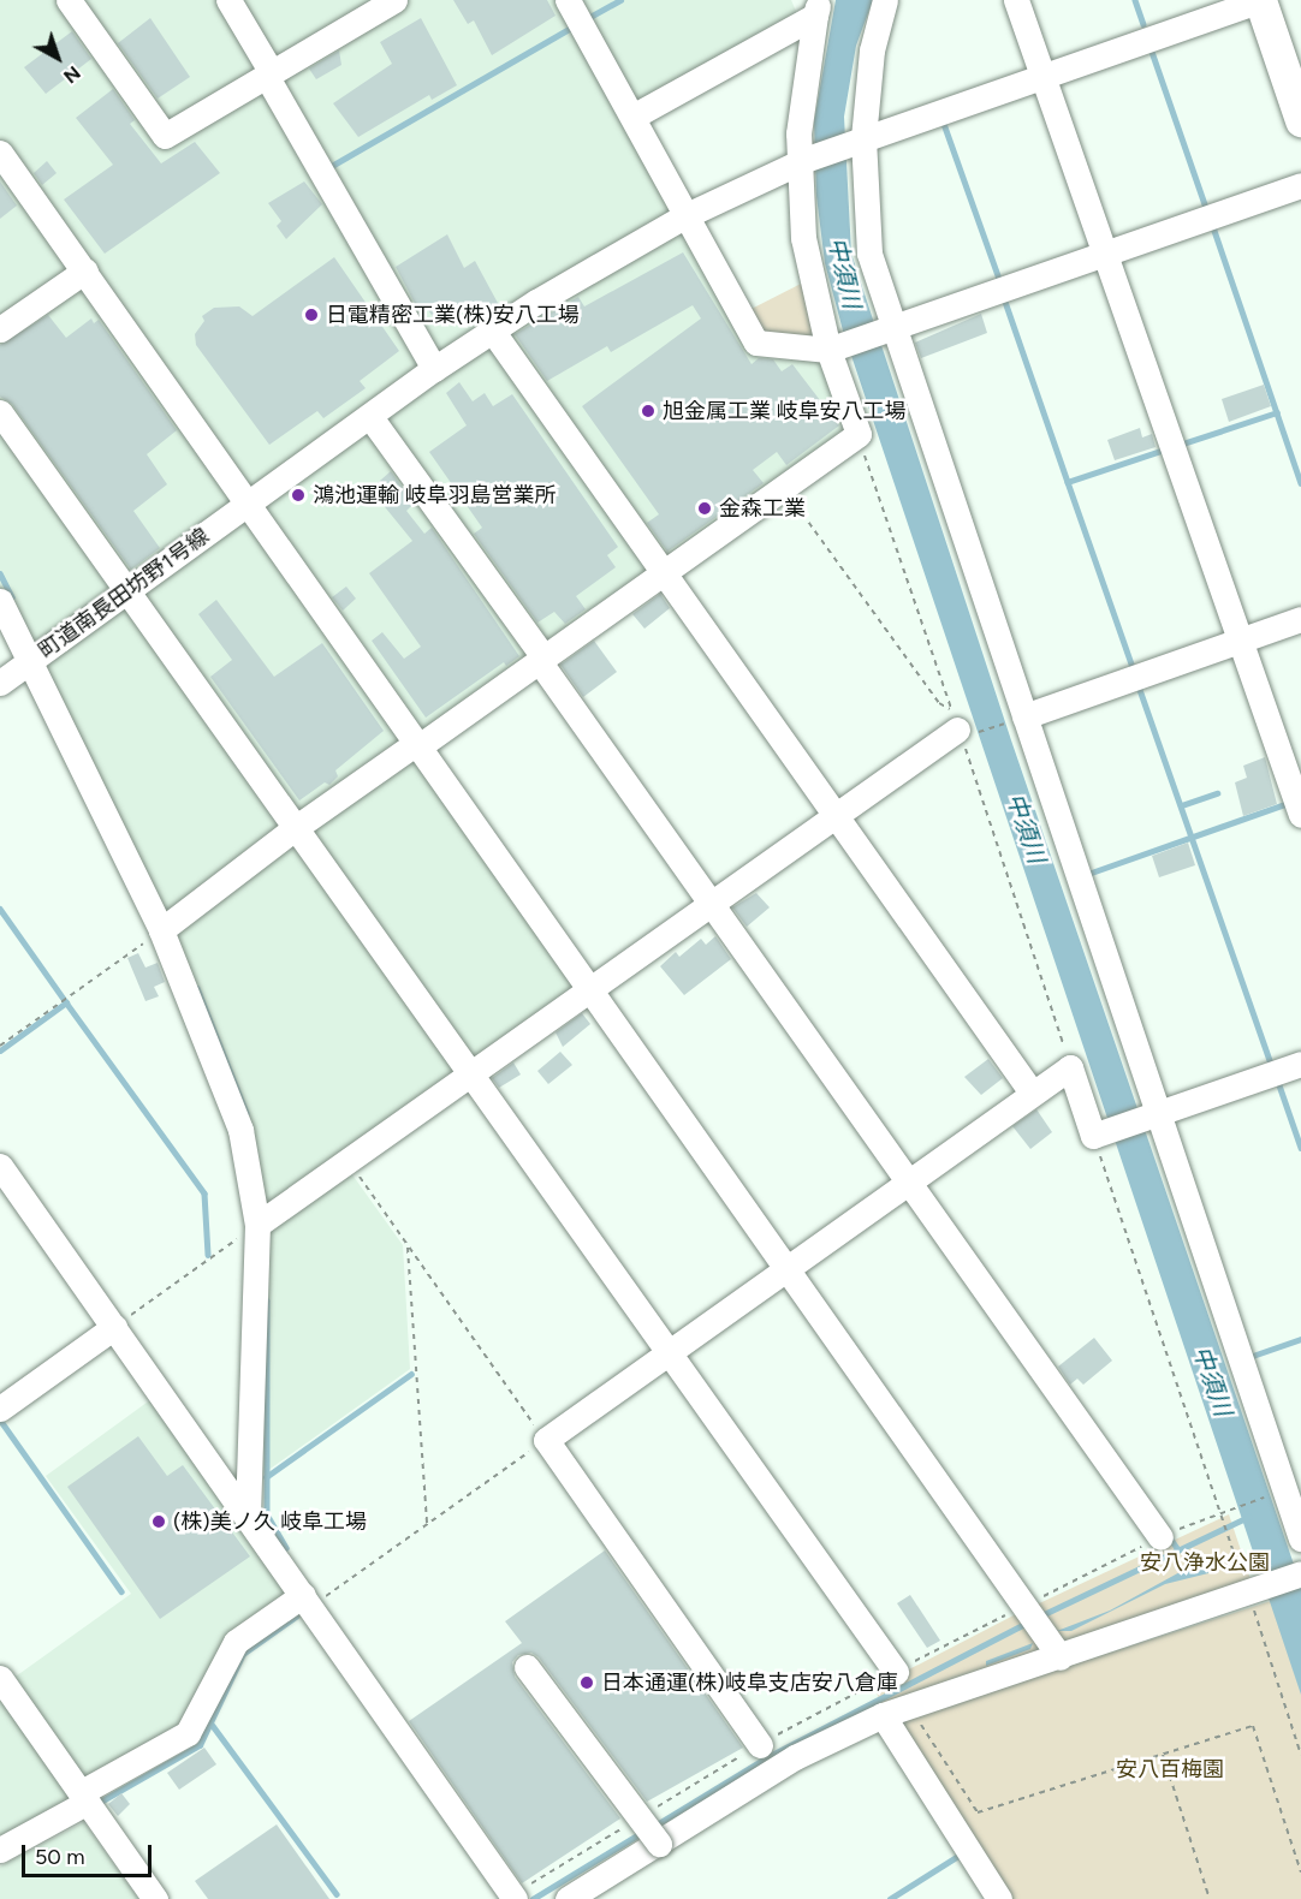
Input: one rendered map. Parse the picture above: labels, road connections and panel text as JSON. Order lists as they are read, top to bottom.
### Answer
{
  "streets": {
    "street": ["町道南長田坊野1号線"]
  },
  "water": ["中須川"],
  "parks": ["安八浄水公園", "安八百梅園"],
  "places": [
    "日電精密工業(株)安八工場",
    "旭金属工業 岐阜安八工場",
    "鴻池運輸 岐阜羽島営業所",
    "金森工業",
    "(株)美ノ久 岐阜工場",
    "日本通運(株)岐阜支店安八倉庫"
  ],
  "scale_bar": "50 m",
  "north": "bottom right"
}
